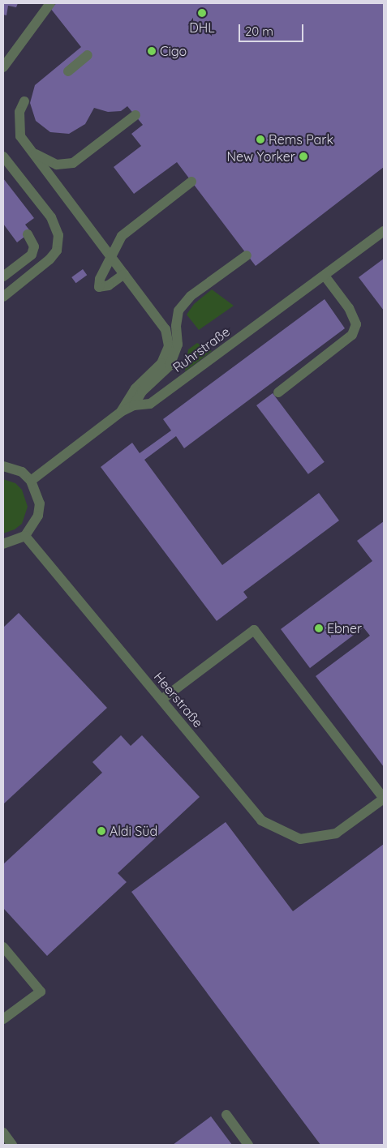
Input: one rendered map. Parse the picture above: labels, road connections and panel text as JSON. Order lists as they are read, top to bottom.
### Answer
{
  "streets": {
    "street": ["Ruhrstraße", "Heerstraße"]
  },
  "places": [
    "DHL",
    "Cigo",
    "Rems Park",
    "New Yorker",
    "Ebner",
    "Aldi Süd"
  ],
  "scale_bar": "20 m"
}
